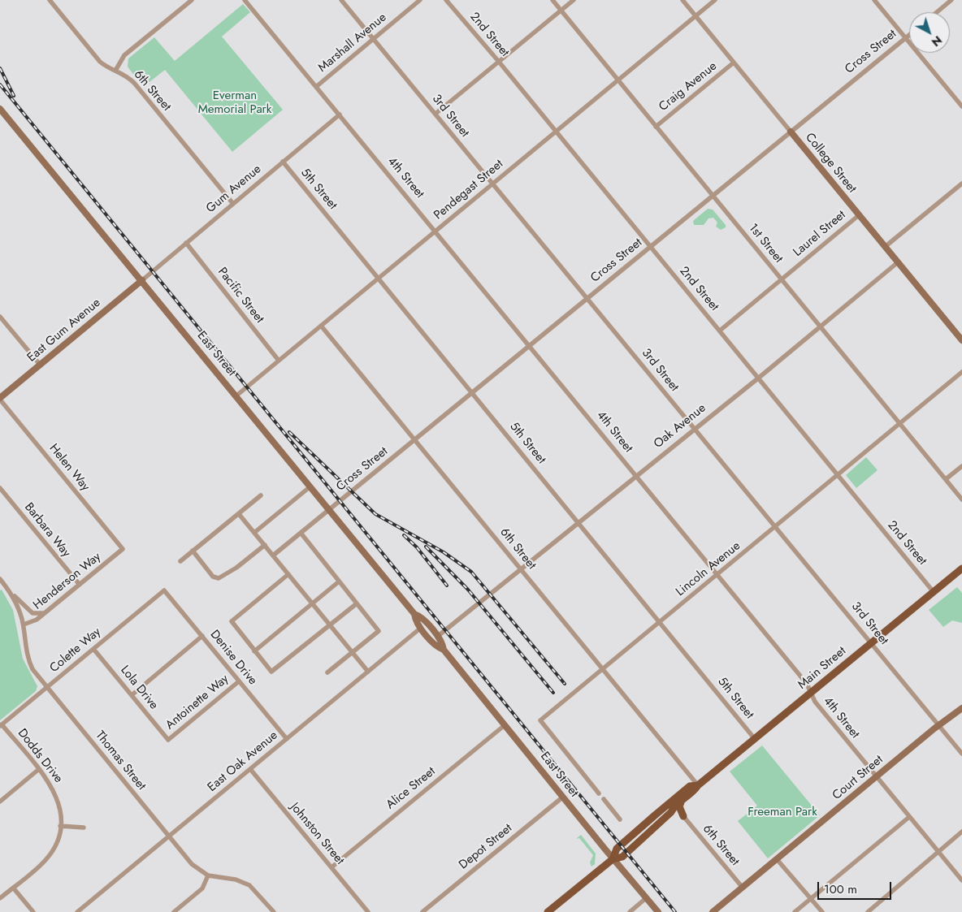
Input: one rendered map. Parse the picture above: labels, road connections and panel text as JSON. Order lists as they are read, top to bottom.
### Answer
{
  "streets": {
    "main road": [
      "College Street",
      "East Gum Avenue",
      "East Street",
      "Main Street",
      "Court Street"
    ],
    "street": [
      "2nd Street",
      "Marshall Avenue",
      "Cross Street",
      "Craig Avenue",
      "6th Street",
      "3rd Street",
      "4th Street",
      "Gum Avenue",
      "5th Street",
      "Pendegast Street",
      "Laurel Street",
      "1st Street",
      "Pacific Street",
      "Oak Avenue",
      "Helen Way",
      "Barbara Way",
      "Lincoln Avenue",
      "Henderson Way",
      "Colette Way",
      "Denise Drive",
      "Lola Drive",
      "Antoinette Way",
      "Dodds Drive",
      "Thomas Street",
      "East Oak Avenue",
      "Alice Street",
      "Johnston Street",
      "Depot Street"
    ]
  },
  "crossings": [
    ["2nd Street", "Cross Street"],
    ["2nd Street", "Pendegast Street"],
    ["2nd Street", "Laurel Street"],
    ["2nd Street", "Oak Avenue"],
    ["2nd Street", "Lincoln Avenue"],
    ["2nd Street", "Main Street"],
    ["Marshall Avenue", "3rd Street"],
    ["Marshall Avenue", "4th Street"],
    ["Cross Street", "6th Street"],
    ["Cross Street", "3rd Street"],
    ["Cross Street", "College Street"],
    ["Cross Street", "4th Street"],
    ["Cross Street", "5th Street"],
    ["Cross Street", "1st Street"],
    ["Cross Street", "East Street"],
    ["Craig Avenue", "College Street"],
    ["Craig Avenue", "1st Street"],
    ["6th Street", "Gum Avenue"],
    ["6th Street", "Pendegast Street"],
    ["6th Street", "Oak Avenue"],
    ["6th Street", "Lincoln Avenue"],
    ["6th Street", "Main Street"],
    ["6th Street", "Court Street"],
    ["3rd Street", "Pendegast Street"],
    ["3rd Street", "Oak Avenue"],
    ["3rd Street", "Lincoln Avenue"],
    ["3rd Street", "Main Street"],
    ["3rd Street", "Court Street"],
    ["College Street", "Pendegast Street"],
    ["College Street", "Laurel Street"],
    ["College Street", "Oak Avenue"],
    ["4th Street", "Gum Avenue"],
    ["4th Street", "Pendegast Street"],
    ["4th Street", "Oak Avenue"],
    ["4th Street", "Lincoln Avenue"],
    ["4th Street", "Main Street"],
    ["4th Street", "Court Street"],
    ["Gum Avenue", "5th Street"],
    ["Gum Avenue", "Pacific Street"],
    ["Gum Avenue", "East Gum Avenue"],
    ["Gum Avenue", "East Street"],
    ["5th Street", "Pendegast Street"],
    ["5th Street", "Oak Avenue"],
    ["5th Street", "Lincoln Avenue"],
    ["5th Street", "Main Street"],
    ["Pendegast Street", "1st Street"],
    ["Pendegast Street", "Pacific Street"],
    ["Pendegast Street", "East Street"],
    ["Laurel Street", "1st Street"],
    ["1st Street", "Oak Avenue"],
    ["1st Street", "Lincoln Avenue"],
    ["East Gum Avenue", "East Street"],
    ["East Gum Avenue", "Helen Way"],
    ["East Street", "Oak Avenue"],
    ["East Street", "Main Street"],
    ["East Street", "East Oak Avenue"],
    ["East Street", "Alice Street"],
    ["East Street", "Depot Street"],
    ["Helen Way", "Henderson Way"],
    ["Barbara Way", "Henderson Way"],
    ["Henderson Way", "Thomas Street"],
    ["Colette Way", "Denise Drive"],
    ["Colette Way", "Lola Drive"],
    ["Colette Way", "Dodds Drive"],
    ["Colette Way", "Thomas Street"],
    ["Denise Drive", "Antoinette Way"],
    ["Denise Drive", "East Oak Avenue"],
    ["Lola Drive", "Antoinette Way"],
    ["Thomas Street", "East Oak Avenue"],
    ["East Oak Avenue", "Johnston Street"],
    ["Alice Street", "Johnston Street"]
  ],
  "parks": ["Everman Memorial Park", "Freeman Park"],
  "scale_bar": "100 m",
  "north": "bottom right"
}
